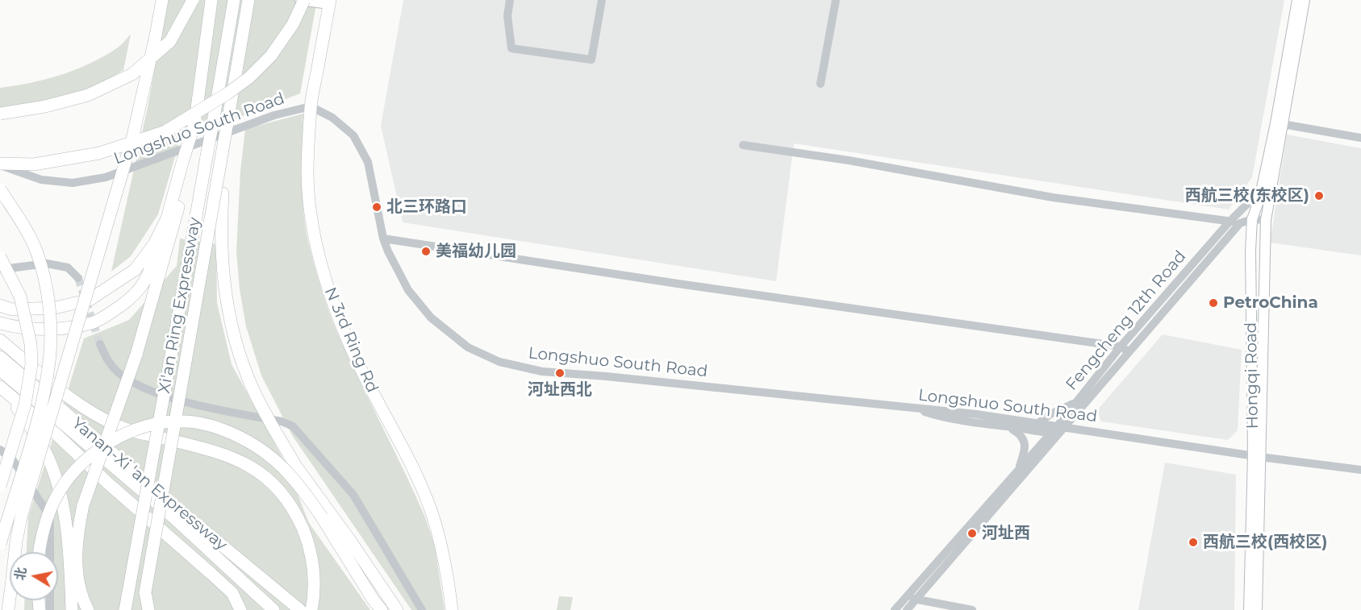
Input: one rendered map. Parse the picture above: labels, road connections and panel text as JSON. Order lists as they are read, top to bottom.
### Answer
{
  "streets": {
    "highway": ["Xi'an Ring Expressway", "N 3rd Ring Rd", "Yanan-Xi 'an Expressway"],
    "main road": ["Hongqi Road"],
    "street": ["Longshuo South Road", "Fengcheng 12th Road"]
  },
  "crossings": [
    ["Longshuo South Road", "Fengcheng 12th Road"],
    ["Longshuo South Road", "N 3rd Ring Rd"],
    ["Longshuo South Road", "Hongqi Road"],
    ["Fengcheng 12th Road", "Hongqi Road"]
  ],
  "places": [
    "西航三校(东校区)",
    "北三环路口",
    "美福幼儿园",
    "PetroChina",
    "河址西北",
    "河址西",
    "西航三校(西校区)"
  ],
  "north": "left"
}
